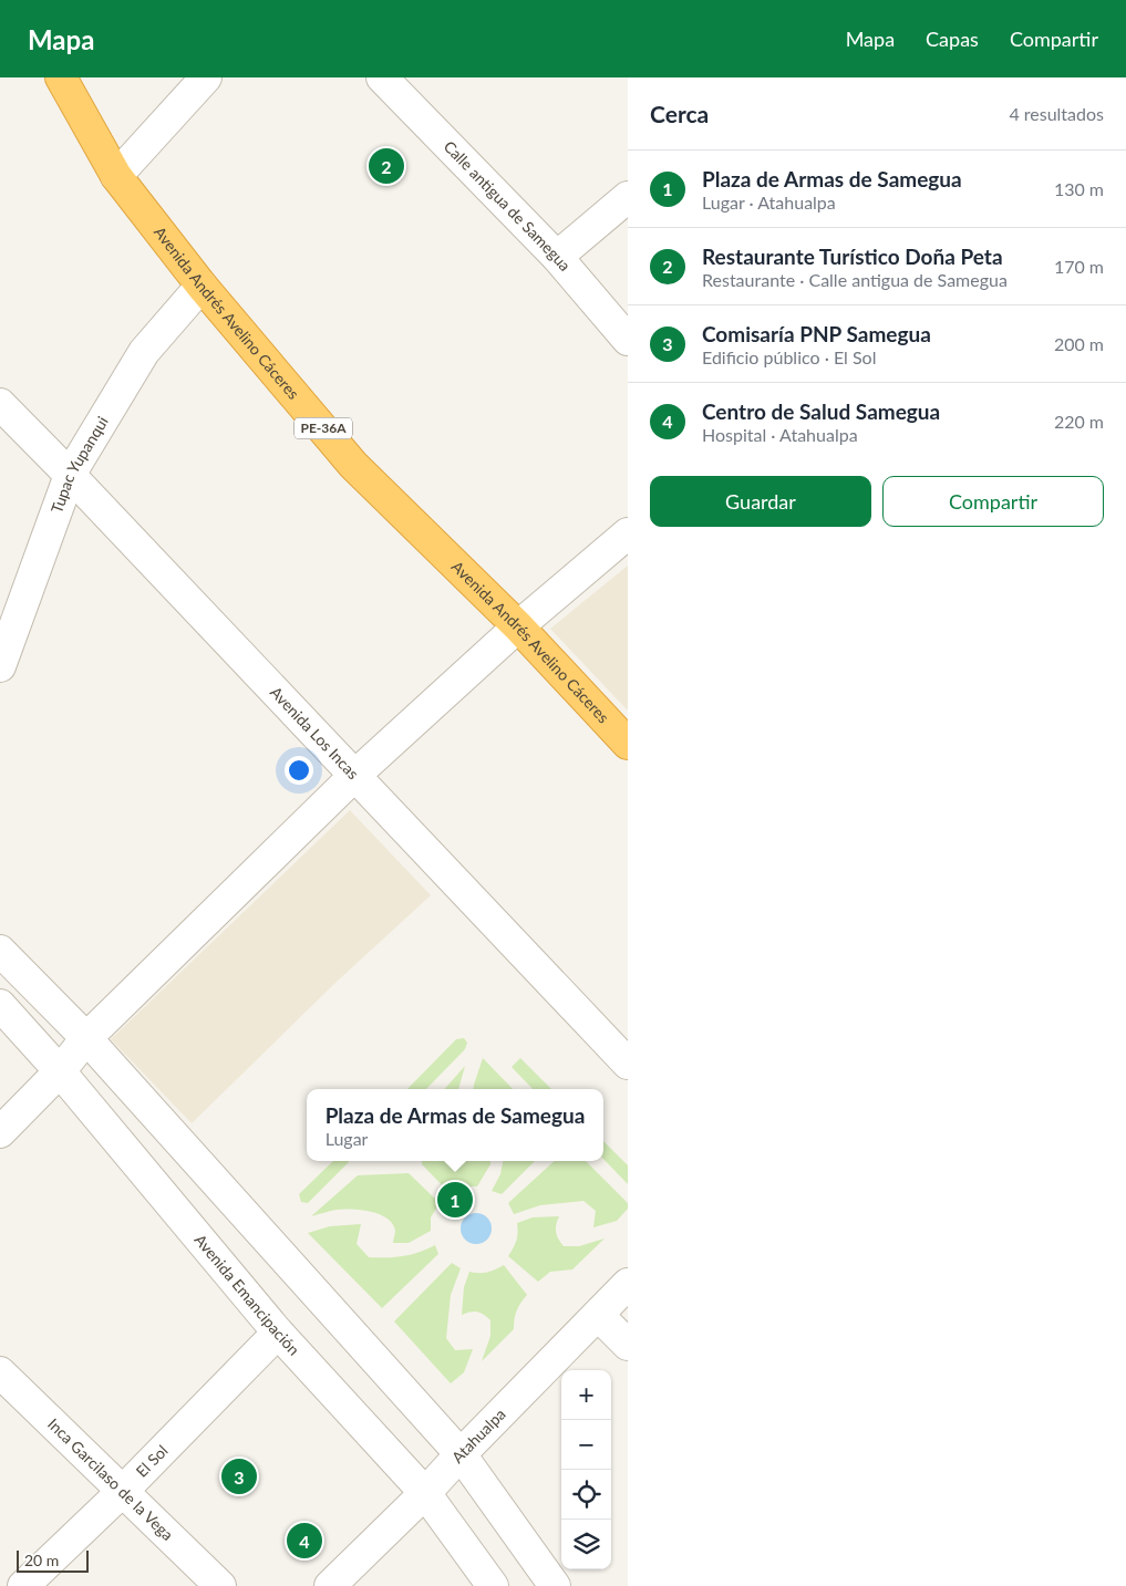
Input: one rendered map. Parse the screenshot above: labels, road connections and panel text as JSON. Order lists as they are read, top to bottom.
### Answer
{
  "streets": {
    "highway": ["Avenida Andrés Avelino Cáceres", "PE-36A"],
    "street": [
      "Calle antigua de Samegua",
      "Tupac Yupanqui",
      "Avenida Los Incas",
      "Avenida Emancipación",
      "Atahualpa",
      "El Sol",
      "Inca Garcilaso de la Vega"
    ]
  },
  "crossings": [
    ["Avenida Andrés Avelino Cáceres", "Tupac Yupanqui"],
    ["Tupac Yupanqui", "Avenida Los Incas"],
    ["Avenida Emancipación", "Atahualpa"],
    ["Avenida Emancipación", "El Sol"],
    ["El Sol", "Inca Garcilaso de la Vega"]
  ],
  "scale_bar": "20 m",
  "page": {
    "header": "Mapa",
    "nav": ["Mapa", "Capas", "Compartir"],
    "heading": ["Cerca", "4 resultados"],
    "pins": [
      "2",
      "1",
      "3",
      "4"
    ],
    "list": [
      {
        "mark": "1",
        "name": "Plaza de Armas de Samegua",
        "note": "Lugar · Atahualpa",
        "value": "130 m"
      },
      {
        "mark": "2",
        "name": "Restaurante Turístico Doña Peta",
        "note": "Restaurante · Calle antigua de Samegua",
        "value": "170 m"
      },
      {
        "mark": "3",
        "name": "Comisaría PNP Samegua",
        "note": "Edificio público · El Sol",
        "value": "200 m"
      },
      {
        "mark": "4",
        "name": "Centro de Salud Samegua",
        "note": "Hospital · Atahualpa",
        "value": "220 m"
      }
    ],
    "buttons": ["Guardar", "Compartir"],
    "popup": ["Plaza de Armas de Samegua", "Lugar"],
    "map_buttons": ["+", "−"],
    "scale": "20 m"
  }
}
